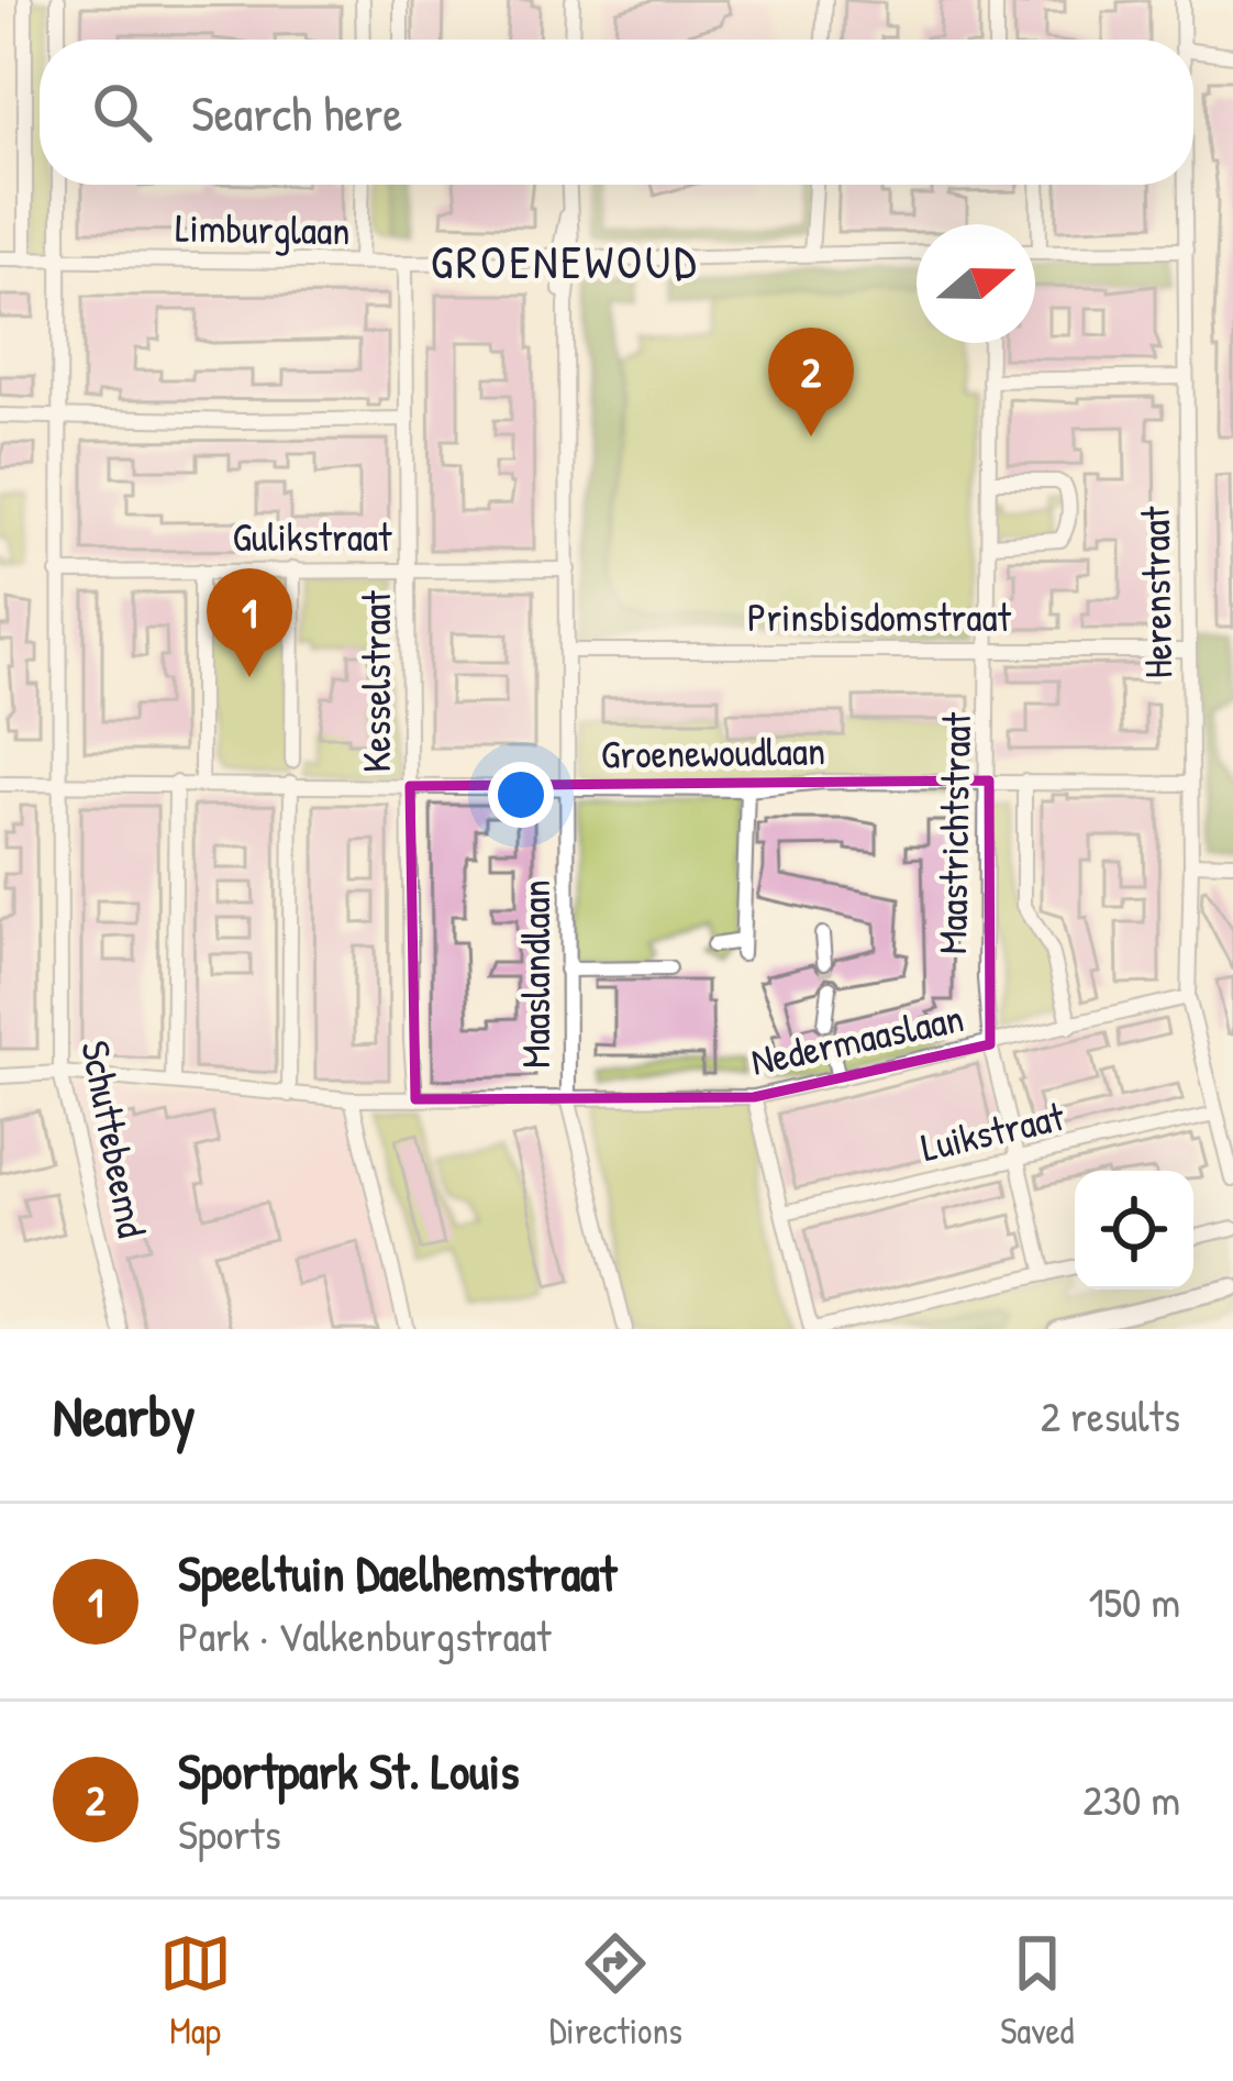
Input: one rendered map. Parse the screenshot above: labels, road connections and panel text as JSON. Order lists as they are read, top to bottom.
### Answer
{
  "streets": {
    "street": [
      "Limburglaan",
      "Gulikstraat",
      "Herenstraat",
      "Prinsbisdomstraat",
      "Kesselstraat",
      "Groenewoudlaan",
      "Maastrichtstraat",
      "Maaslandlaan",
      "Nedermaaslaan",
      "Luikstraat",
      "Schuttebeemd"
    ]
  },
  "crossings": [
    ["Limburglaan", "Kesselstraat"],
    ["Limburglaan", "Maaslandlaan"],
    ["Limburglaan", "Schuttebeemd"],
    ["Gulikstraat", "Kesselstraat"],
    ["Gulikstraat", "Maaslandlaan"],
    ["Gulikstraat", "Schuttebeemd"],
    ["Herenstraat", "Prinsbisdomstraat"],
    ["Herenstraat", "Groenewoudlaan"],
    ["Herenstraat", "Nedermaaslaan"],
    ["Herenstraat", "Luikstraat"],
    ["Prinsbisdomstraat", "Maastrichtstraat"],
    ["Prinsbisdomstraat", "Maaslandlaan"],
    ["Kesselstraat", "Groenewoudlaan"],
    ["Kesselstraat", "Nedermaaslaan"],
    ["Groenewoudlaan", "Maastrichtstraat"],
    ["Groenewoudlaan", "Maaslandlaan"],
    ["Groenewoudlaan", "Schuttebeemd"],
    ["Maastrichtstraat", "Nedermaaslaan"],
    ["Maastrichtstraat", "Luikstraat"],
    ["Maaslandlaan", "Nedermaaslaan"],
    ["Nedermaaslaan", "Schuttebeemd"]
  ],
  "districts": ["GROENEWOUD"],
  "north": "right",
  "page": {
    "search": "Search here",
    "pins": ["2", "1"],
    "heading": ["Nearby", "2 results"],
    "list": [
      {
        "mark": "1",
        "name": "Speeltuin Daelhemstraat",
        "note": "Park · Valkenburgstraat",
        "value": "150 m"
      },
      {
        "mark": "2",
        "name": "Sportpark St. Louis",
        "note": "Sports",
        "value": "230 m"
      }
    ],
    "nav": ["Map", "Directions", "Saved"]
  }
}
